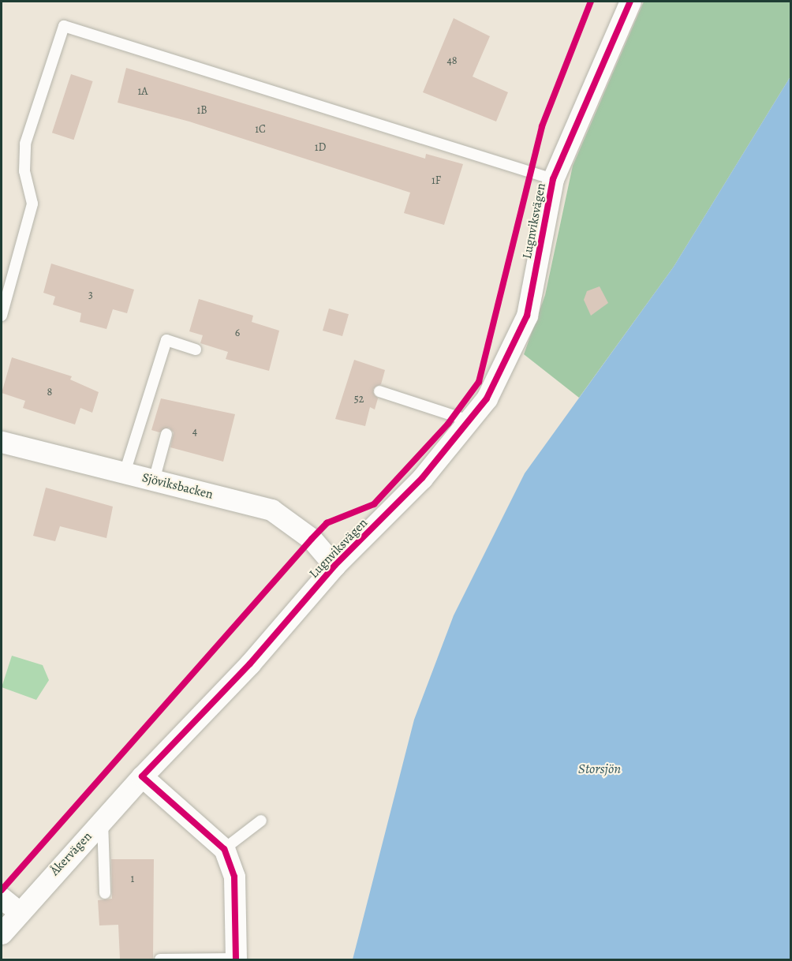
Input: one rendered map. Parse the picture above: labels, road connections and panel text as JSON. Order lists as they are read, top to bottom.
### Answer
{
  "streets": {
    "street": ["Lugnviksvägen", "Sjöviksbacken", "Åkervägen"]
  },
  "crossings": [
    ["Lugnviksvägen", "Sjöviksbacken"],
    ["Lugnviksvägen", "Åkervägen"]
  ],
  "water": ["Storsjön"],
  "house_numbers": [
    "48",
    "1A",
    "1B",
    "1C",
    "1D",
    "1F",
    "3",
    "6",
    "8",
    "52",
    "4",
    "1"
  ]
}
